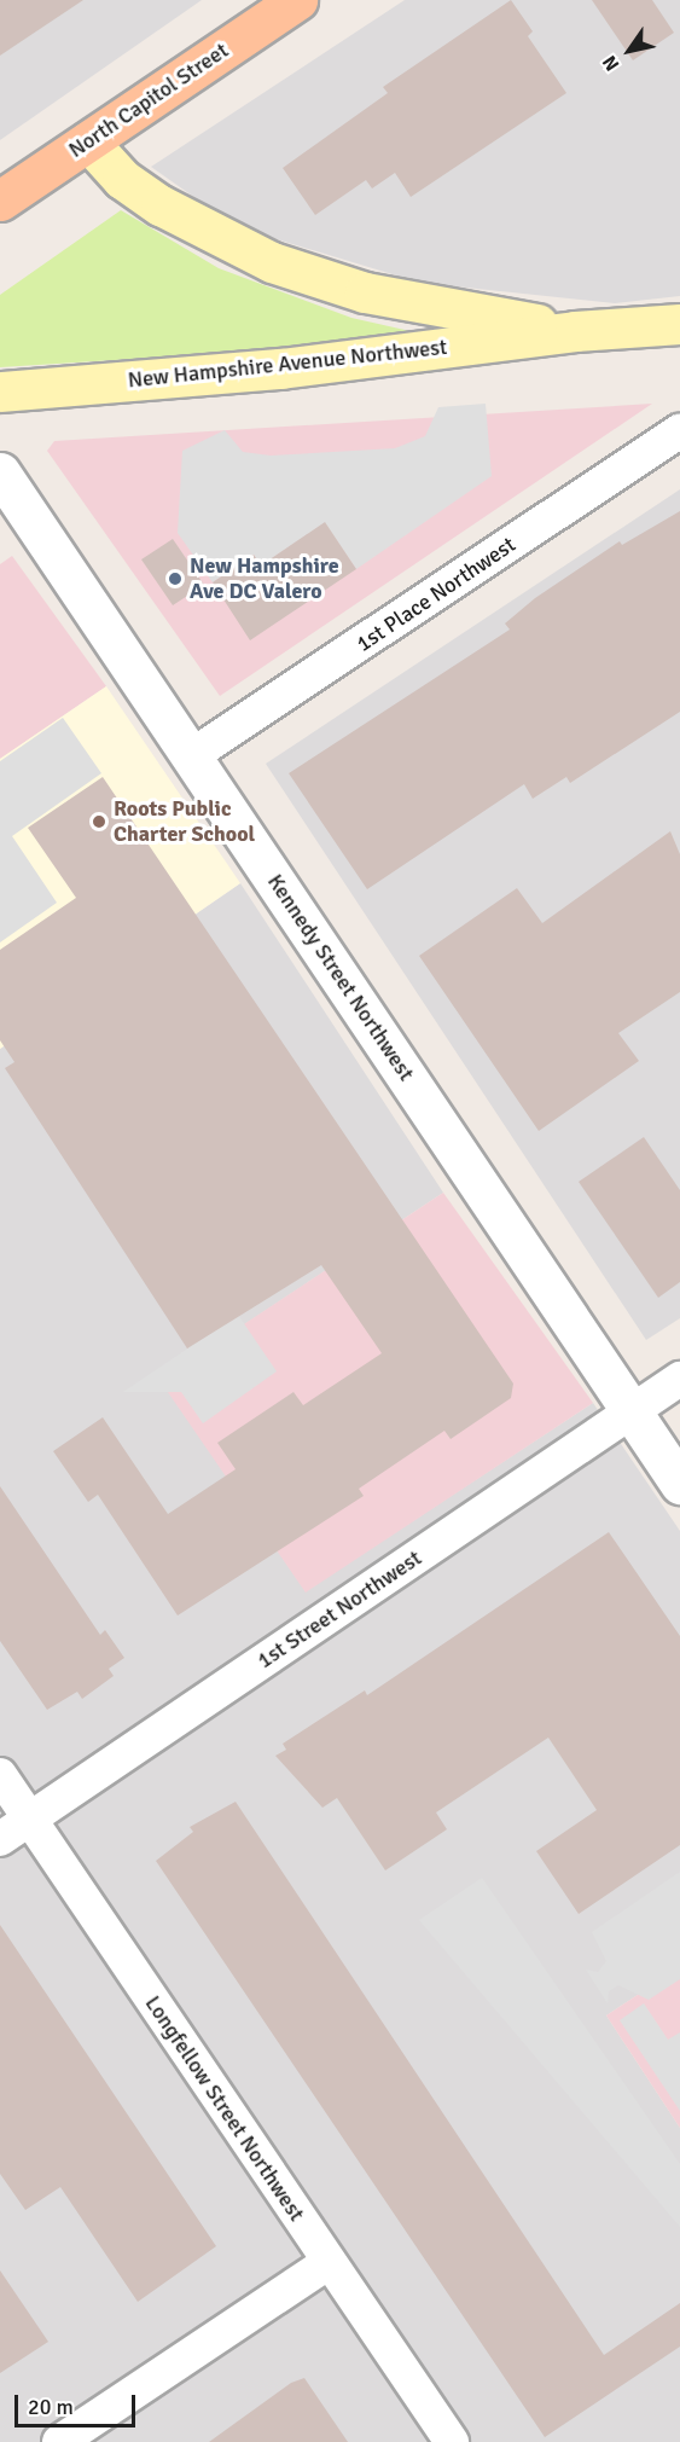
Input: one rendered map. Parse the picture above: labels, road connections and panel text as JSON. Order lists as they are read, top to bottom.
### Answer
{
  "streets": {
    "main road": ["North Capitol Street", "New Hampshire Avenue Northwest"],
    "street": [
      "1st Place Northwest",
      "Kennedy Street Northwest",
      "1st Street Northwest",
      "Longfellow Street Northwest"
    ]
  },
  "crossings": [
    ["North Capitol Street", "New Hampshire Avenue Northwest"],
    ["1st Place Northwest", "Kennedy Street Northwest"],
    ["Kennedy Street Northwest", "1st Street Northwest"],
    ["1st Street Northwest", "Longfellow Street Northwest"]
  ],
  "places": ["New Hampshire Ave DC Valero", "Roots Public Charter School"],
  "scale_bar": "20 m",
  "north": "bottom left"
}
